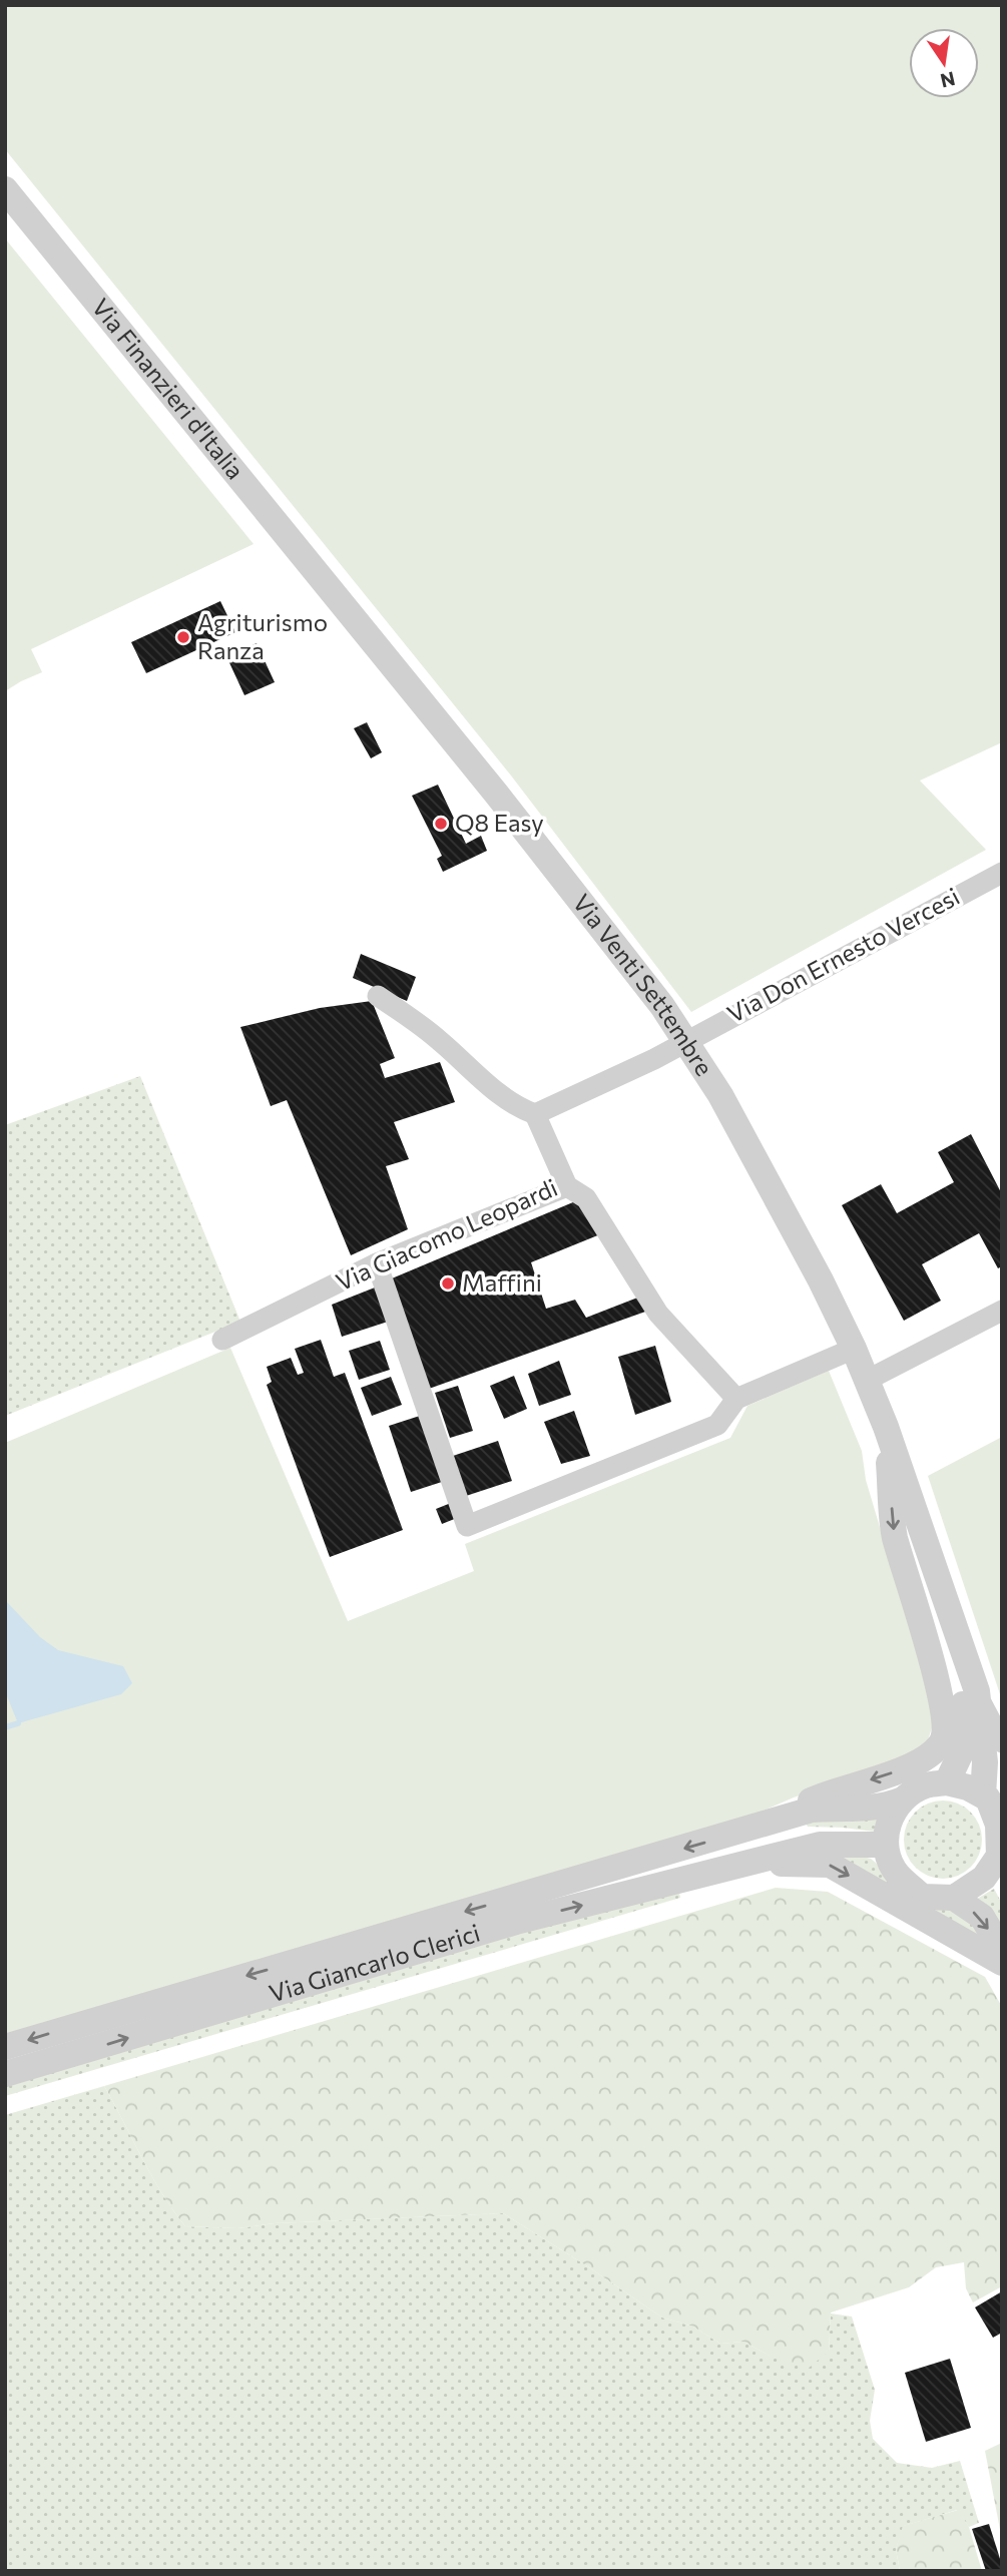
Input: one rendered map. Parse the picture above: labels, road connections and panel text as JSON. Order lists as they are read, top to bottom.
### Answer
{
  "streets": {
    "street": [
      "Via Finanzieri d'Italia",
      "Via Don Ernesto Vercesi",
      "Via Venti Settembre",
      "Via Giacomo Leopardi",
      "Via Giancarlo Clerici"
    ]
  },
  "crossings": [
    ["Via Finanzieri d'Italia", "Via Venti Settembre"],
    ["Via Don Ernesto Vercesi", "Via Venti Settembre"],
    ["Via Venti Settembre", "Via Giancarlo Clerici"]
  ],
  "places": ["Agriturismo Ranza", "Q8 Easy", "Maffini"],
  "north": "bottom"
}
